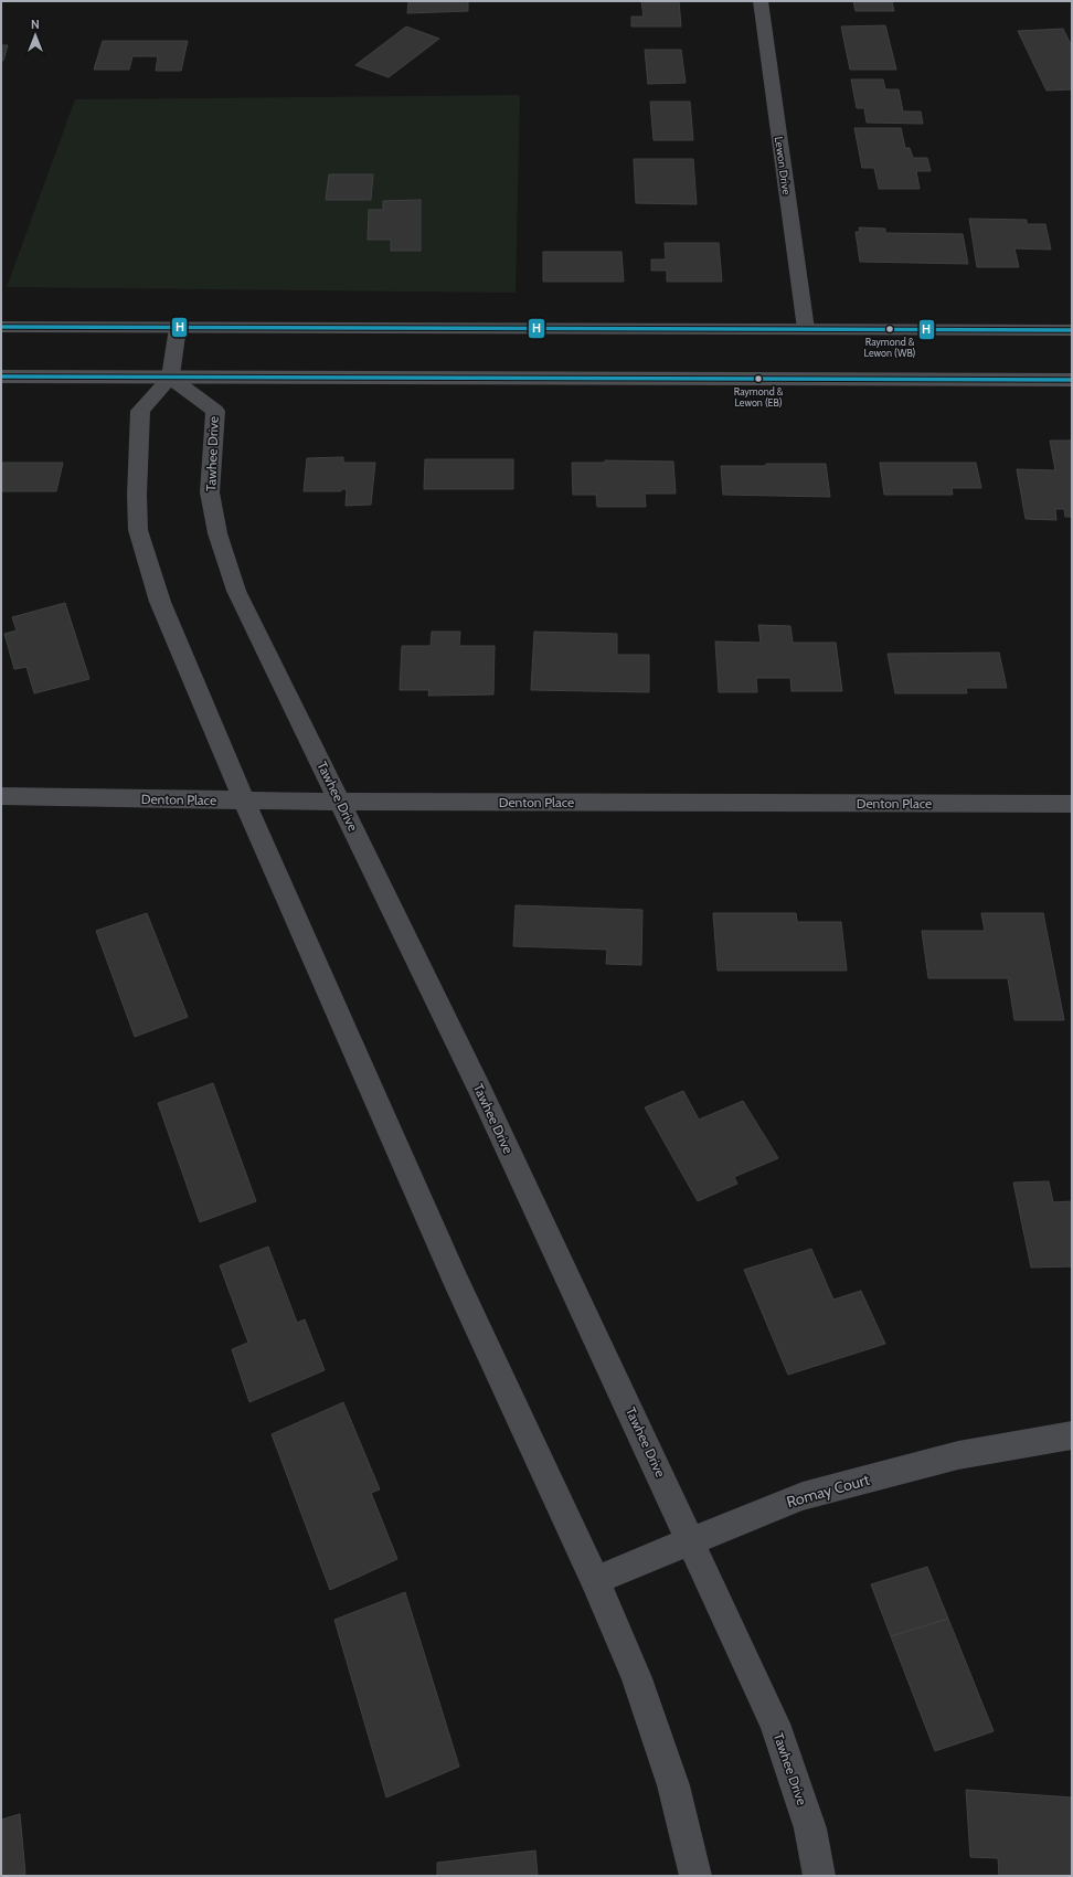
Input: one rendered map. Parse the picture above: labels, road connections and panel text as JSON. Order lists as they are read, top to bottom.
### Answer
{
  "streets": {
    "street": [
      "Lewon Drive",
      "Tawhee Drive",
      "Denton Place",
      "Romay Court"
    ]
  },
  "crossings": [
    ["Tawhee Drive", "Denton Place"],
    ["Tawhee Drive", "Romay Court"]
  ],
  "places": ["Raymond & Lewon (WB)", "Raymond & Lewon (EB)"],
  "lines": ["transit line H"],
  "north": "top"
}
